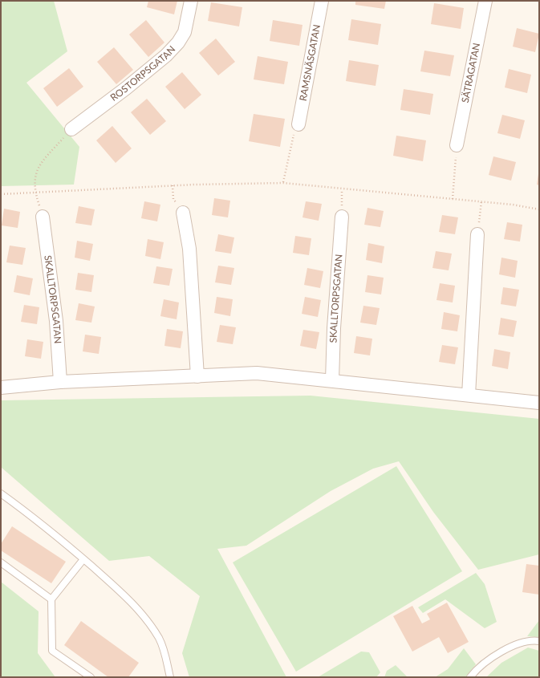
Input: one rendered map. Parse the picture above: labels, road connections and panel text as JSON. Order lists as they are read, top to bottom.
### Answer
{
  "streets": {
    "street": [
      "RAMSNÄSGATAN",
      "ROSTORPSGATAN",
      "SÄTRAGATAN",
      "SKALLTORPSGATAN"
    ]
  }
}
